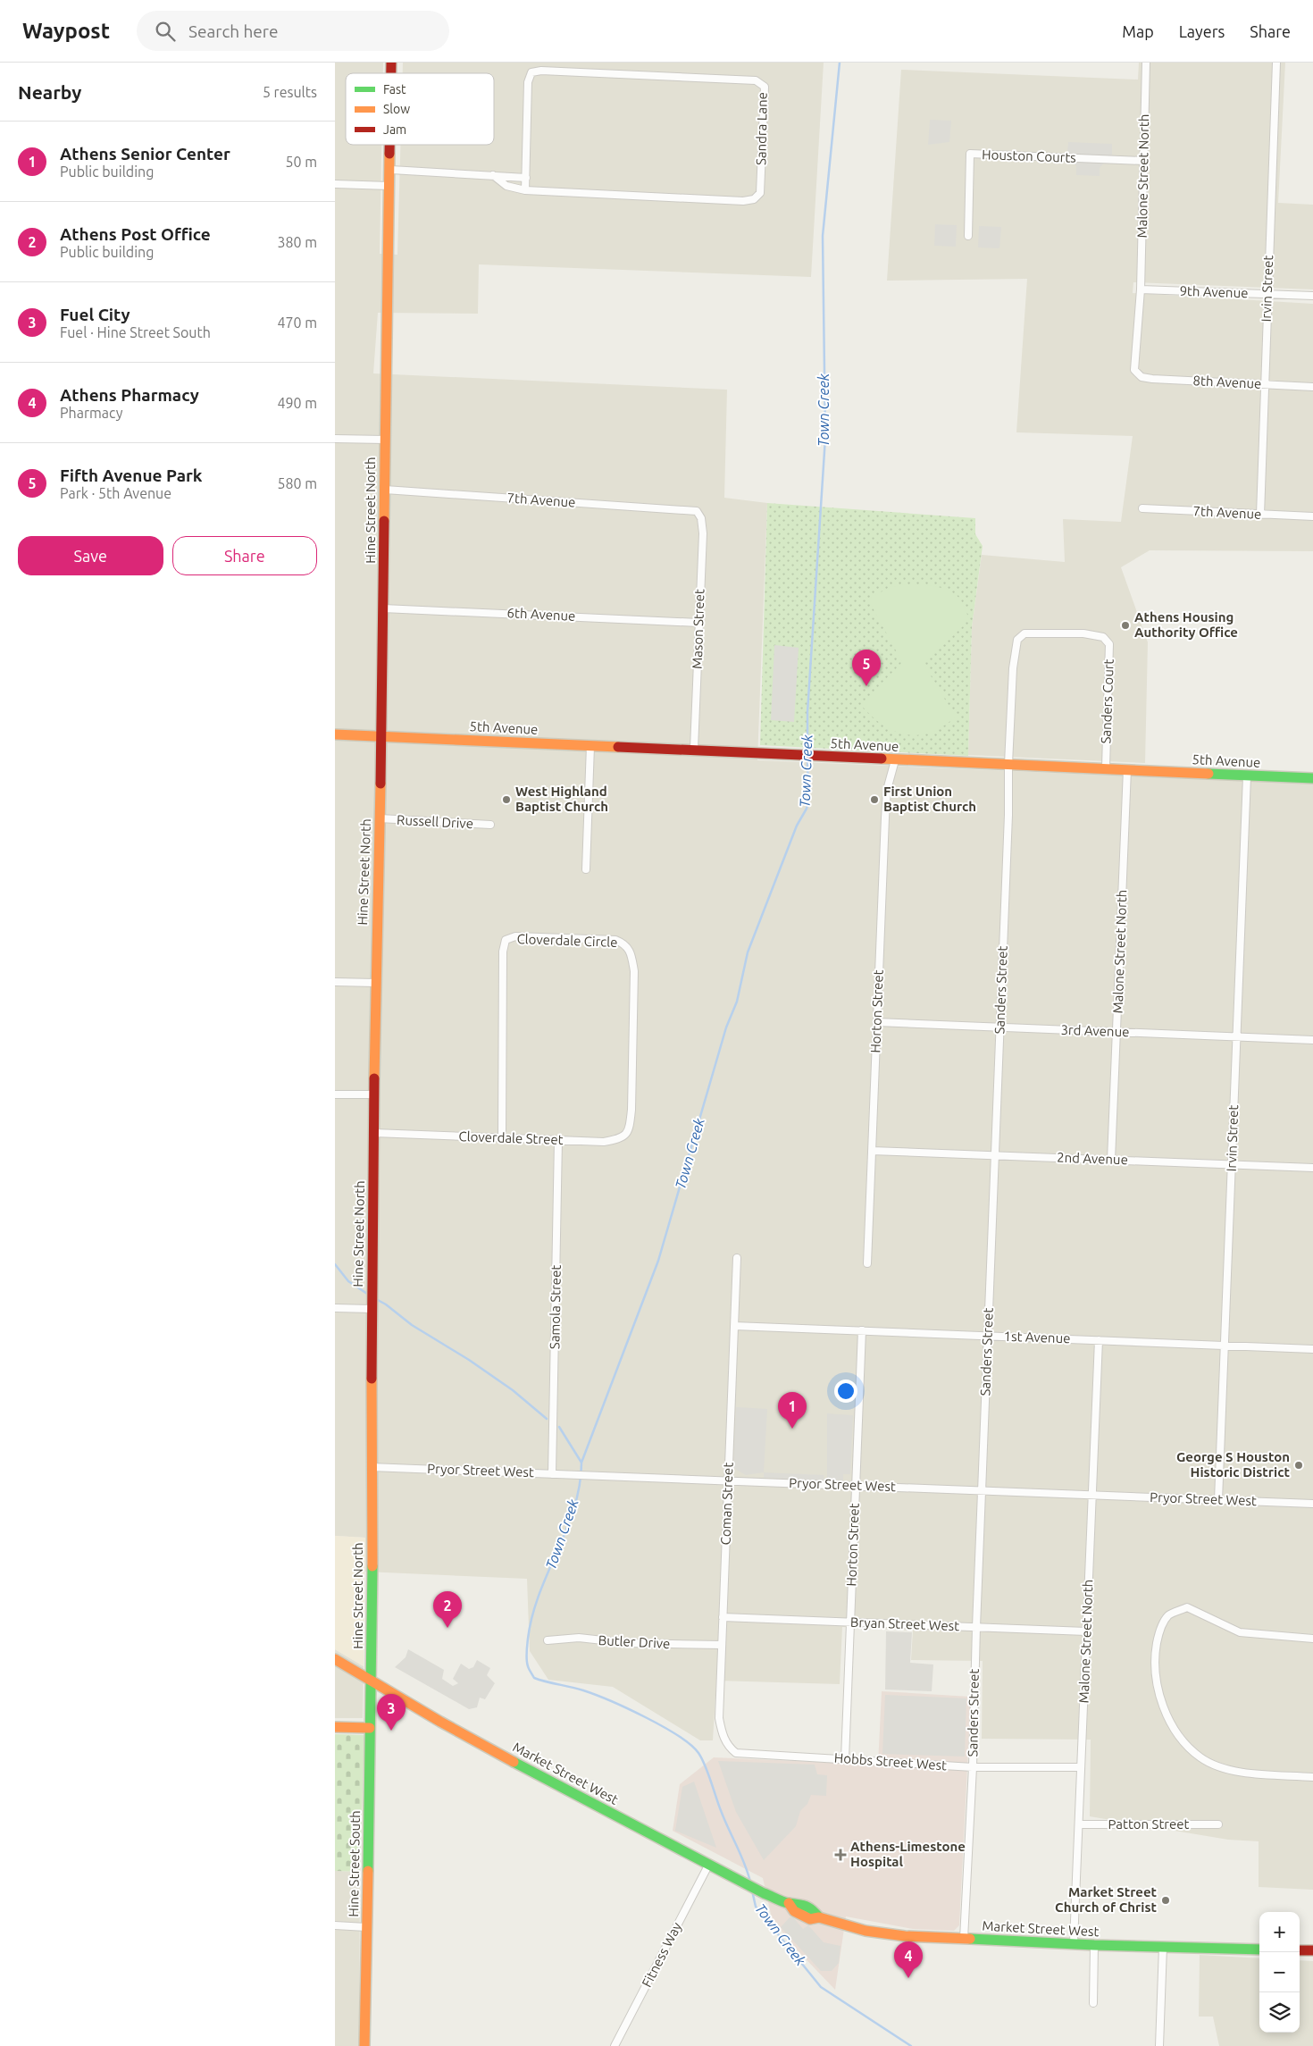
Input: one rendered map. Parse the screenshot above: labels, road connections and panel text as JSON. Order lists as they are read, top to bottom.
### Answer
{
  "streets": {
    "street": [
      "Sandra Lane",
      "Houston Courts",
      "Malone Street North",
      "Irvin Street",
      "9th Avenue",
      "8th Avenue",
      "7th Avenue",
      "Hine Street North",
      "6th Avenue",
      "Mason Street",
      "Sanders Court",
      "5th Avenue",
      "Russell Drive",
      "Cloverdale Circle",
      "Sanders Street",
      "Horton Street",
      "3rd Avenue",
      "Cloverdale Street",
      "2nd Avenue",
      "Samola Street",
      "1st Avenue",
      "Pryor Street West",
      "Coman Street",
      "Bryan Street West",
      "Butler Drive",
      "Hobbs Street West",
      "Market Street West",
      "Patton Street",
      "Hine Street South",
      "Fitness Way"
    ]
  },
  "crossings": [
    ["Sandra Lane", "Hine Street North"],
    ["Houston Courts", "Malone Street North"],
    ["Malone Street North", "9th Avenue"],
    ["Malone Street North", "8th Avenue"],
    ["Malone Street North", "5th Avenue"],
    ["Malone Street North", "3rd Avenue"],
    ["Malone Street North", "2nd Avenue"],
    ["Malone Street North", "1st Avenue"],
    ["Malone Street North", "Pryor Street West"],
    ["Malone Street North", "Bryan Street West"],
    ["Malone Street North", "Hobbs Street West"],
    ["Malone Street North", "Market Street West"],
    ["Malone Street North", "Patton Street"],
    ["Irvin Street", "9th Avenue"],
    ["Irvin Street", "8th Avenue"],
    ["Irvin Street", "7th Avenue"],
    ["Irvin Street", "5th Avenue"],
    ["Irvin Street", "3rd Avenue"],
    ["Irvin Street", "2nd Avenue"],
    ["Irvin Street", "1st Avenue"],
    ["Irvin Street", "Pryor Street West"],
    ["7th Avenue", "Hine Street North"],
    ["7th Avenue", "Mason Street"],
    ["Hine Street North", "6th Avenue"],
    ["Hine Street North", "5th Avenue"],
    ["Hine Street North", "Russell Drive"],
    ["Hine Street North", "Cloverdale Street"],
    ["Hine Street North", "Pryor Street West"],
    ["Hine Street North", "Market Street West"],
    ["Hine Street North", "Hine Street South"],
    ["6th Avenue", "Mason Street"],
    ["Mason Street", "5th Avenue"],
    ["Sanders Court", "5th Avenue"],
    ["Sanders Court", "Sanders Street"],
    ["5th Avenue", "Sanders Street"],
    ["5th Avenue", "Horton Street"],
    ["Cloverdale Circle", "Cloverdale Street"],
    ["Sanders Street", "3rd Avenue"],
    ["Sanders Street", "2nd Avenue"],
    ["Sanders Street", "1st Avenue"],
    ["Sanders Street", "Pryor Street West"],
    ["Sanders Street", "Bryan Street West"],
    ["Sanders Street", "Hobbs Street West"],
    ["Sanders Street", "Market Street West"],
    ["Horton Street", "3rd Avenue"],
    ["Horton Street", "2nd Avenue"],
    ["Horton Street", "1st Avenue"],
    ["Horton Street", "Pryor Street West"],
    ["Horton Street", "Bryan Street West"],
    ["Horton Street", "Hobbs Street West"],
    ["Cloverdale Street", "Samola Street"],
    ["Samola Street", "Pryor Street West"],
    ["1st Avenue", "Coman Street"],
    ["Pryor Street West", "Coman Street"],
    ["Coman Street", "Bryan Street West"],
    ["Coman Street", "Butler Drive"],
    ["Coman Street", "Hobbs Street West"],
    ["Market Street West", "Hine Street South"],
    ["Market Street West", "Fitness Way"]
  ],
  "water": ["Town Creek"],
  "places": {
    "other": [
      "Athens Housing Authority Office",
      "West Highland Baptist Church",
      "First Union Baptist Church",
      "George S Houston Historic District",
      "Market Street Church of Christ"
    ],
    "health": ["Athens-Limestone Hospital"]
  },
  "legend": ["Fast", "Slow", "Jam"],
  "page": {
    "header": "Waypost",
    "search": "Search here",
    "nav": ["Map", "Layers", "Share"],
    "heading": ["Nearby", "5 results"],
    "list": [
      {
        "mark": "1",
        "name": "Athens Senior Center",
        "note": "Public building",
        "value": "50 m"
      },
      {
        "mark": "2",
        "name": "Athens Post Office",
        "note": "Public building",
        "value": "380 m"
      },
      {
        "mark": "3",
        "name": "Fuel City",
        "note": "Fuel · Hine Street South",
        "value": "470 m"
      },
      {
        "mark": "4",
        "name": "Athens Pharmacy",
        "note": "Pharmacy",
        "value": "490 m"
      },
      {
        "mark": "5",
        "name": "Fifth Avenue Park",
        "note": "Park · 5th Avenue",
        "value": "580 m"
      }
    ],
    "buttons": ["Save", "Share"],
    "pins": [
      "5",
      "1",
      "2",
      "3",
      "4"
    ],
    "map_buttons": ["+", "−"]
  }
}
